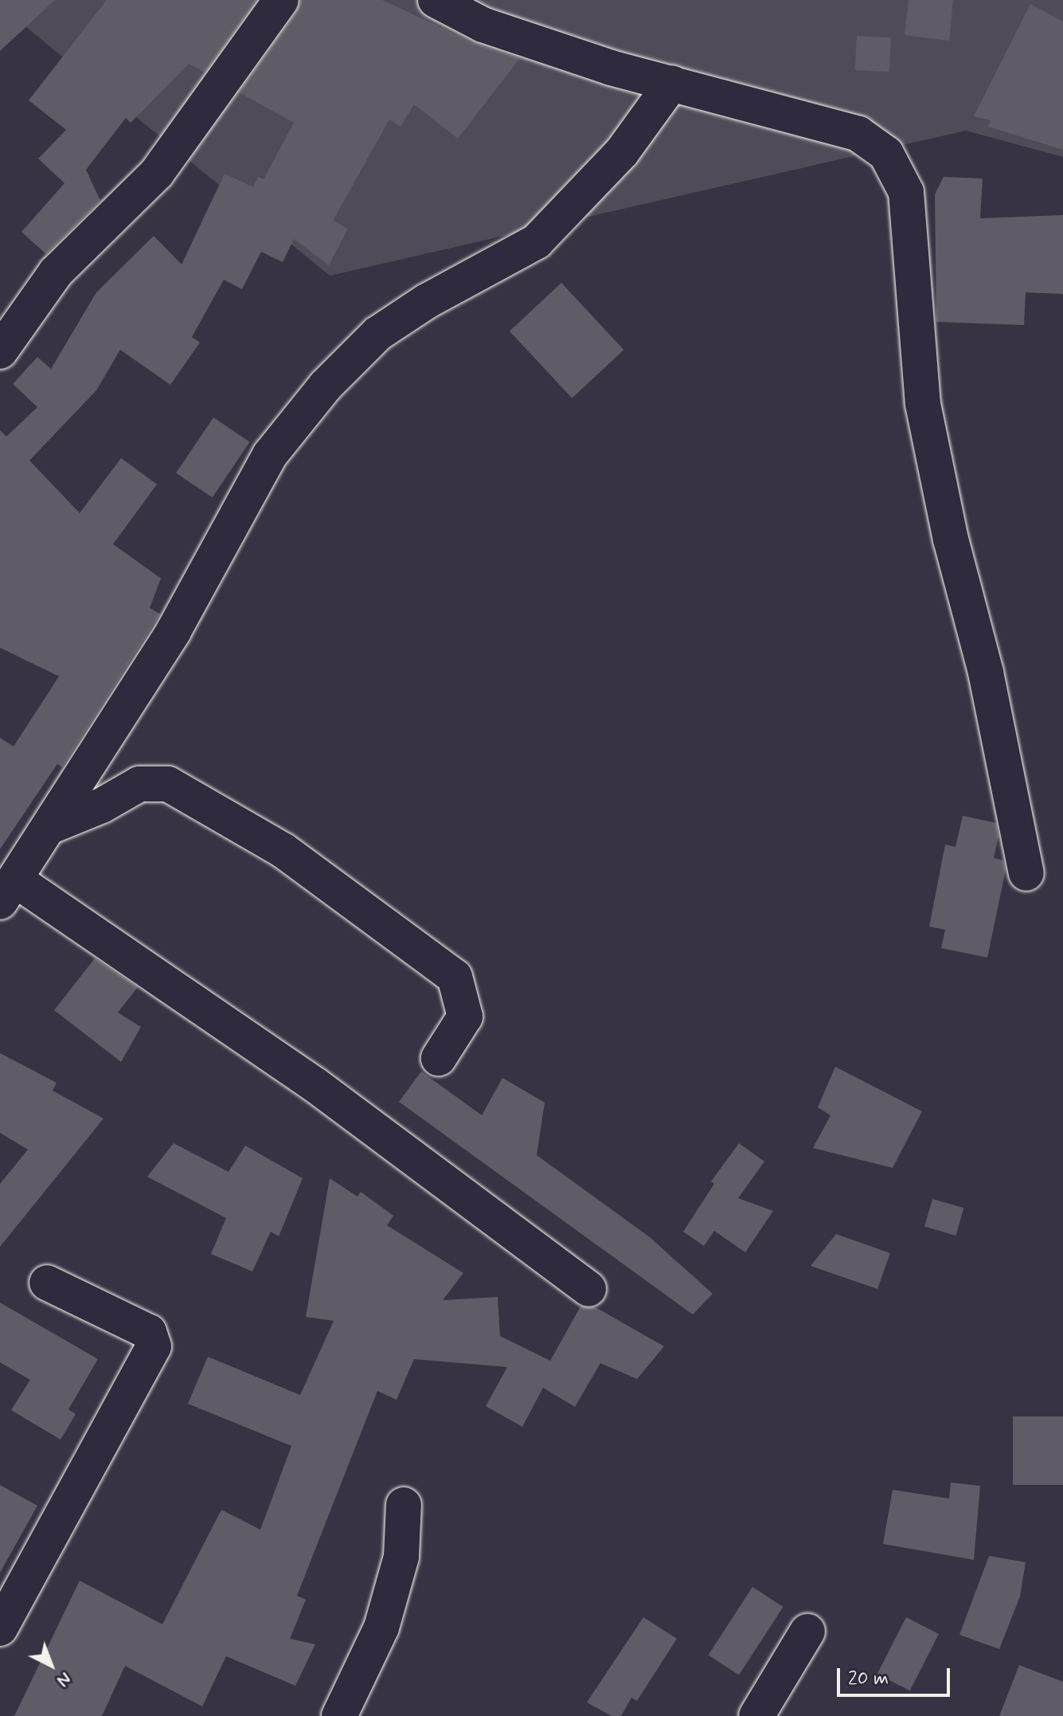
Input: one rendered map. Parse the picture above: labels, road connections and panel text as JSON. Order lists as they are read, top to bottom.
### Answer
{
  "scale_bar": "20 m",
  "north": "bottom right"
}
